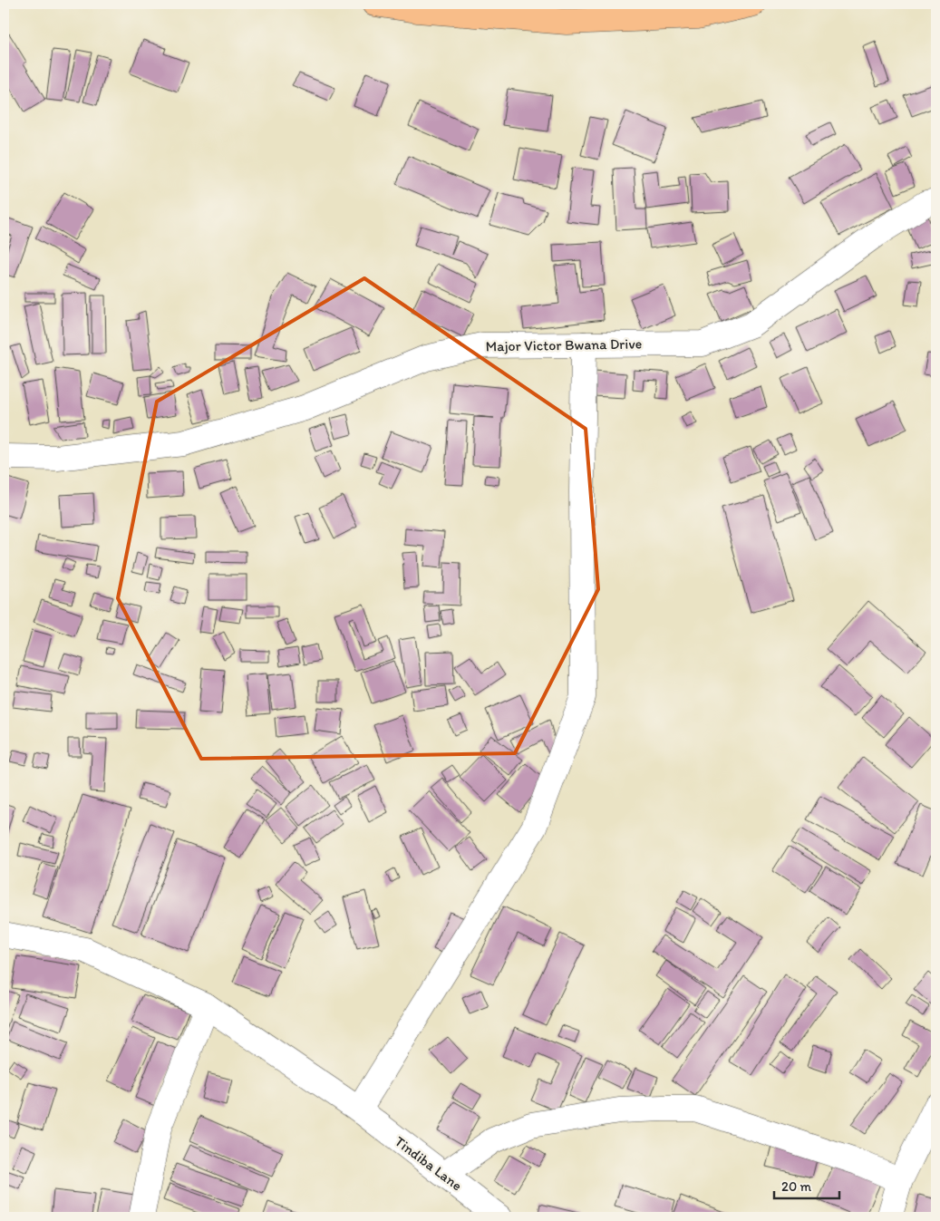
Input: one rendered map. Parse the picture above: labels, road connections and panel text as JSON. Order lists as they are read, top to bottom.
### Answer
{
  "streets": {
    "street": ["Major Victor Bwana Drive", "Tindiba Lane"]
  },
  "scale_bar": "20 m"
}
